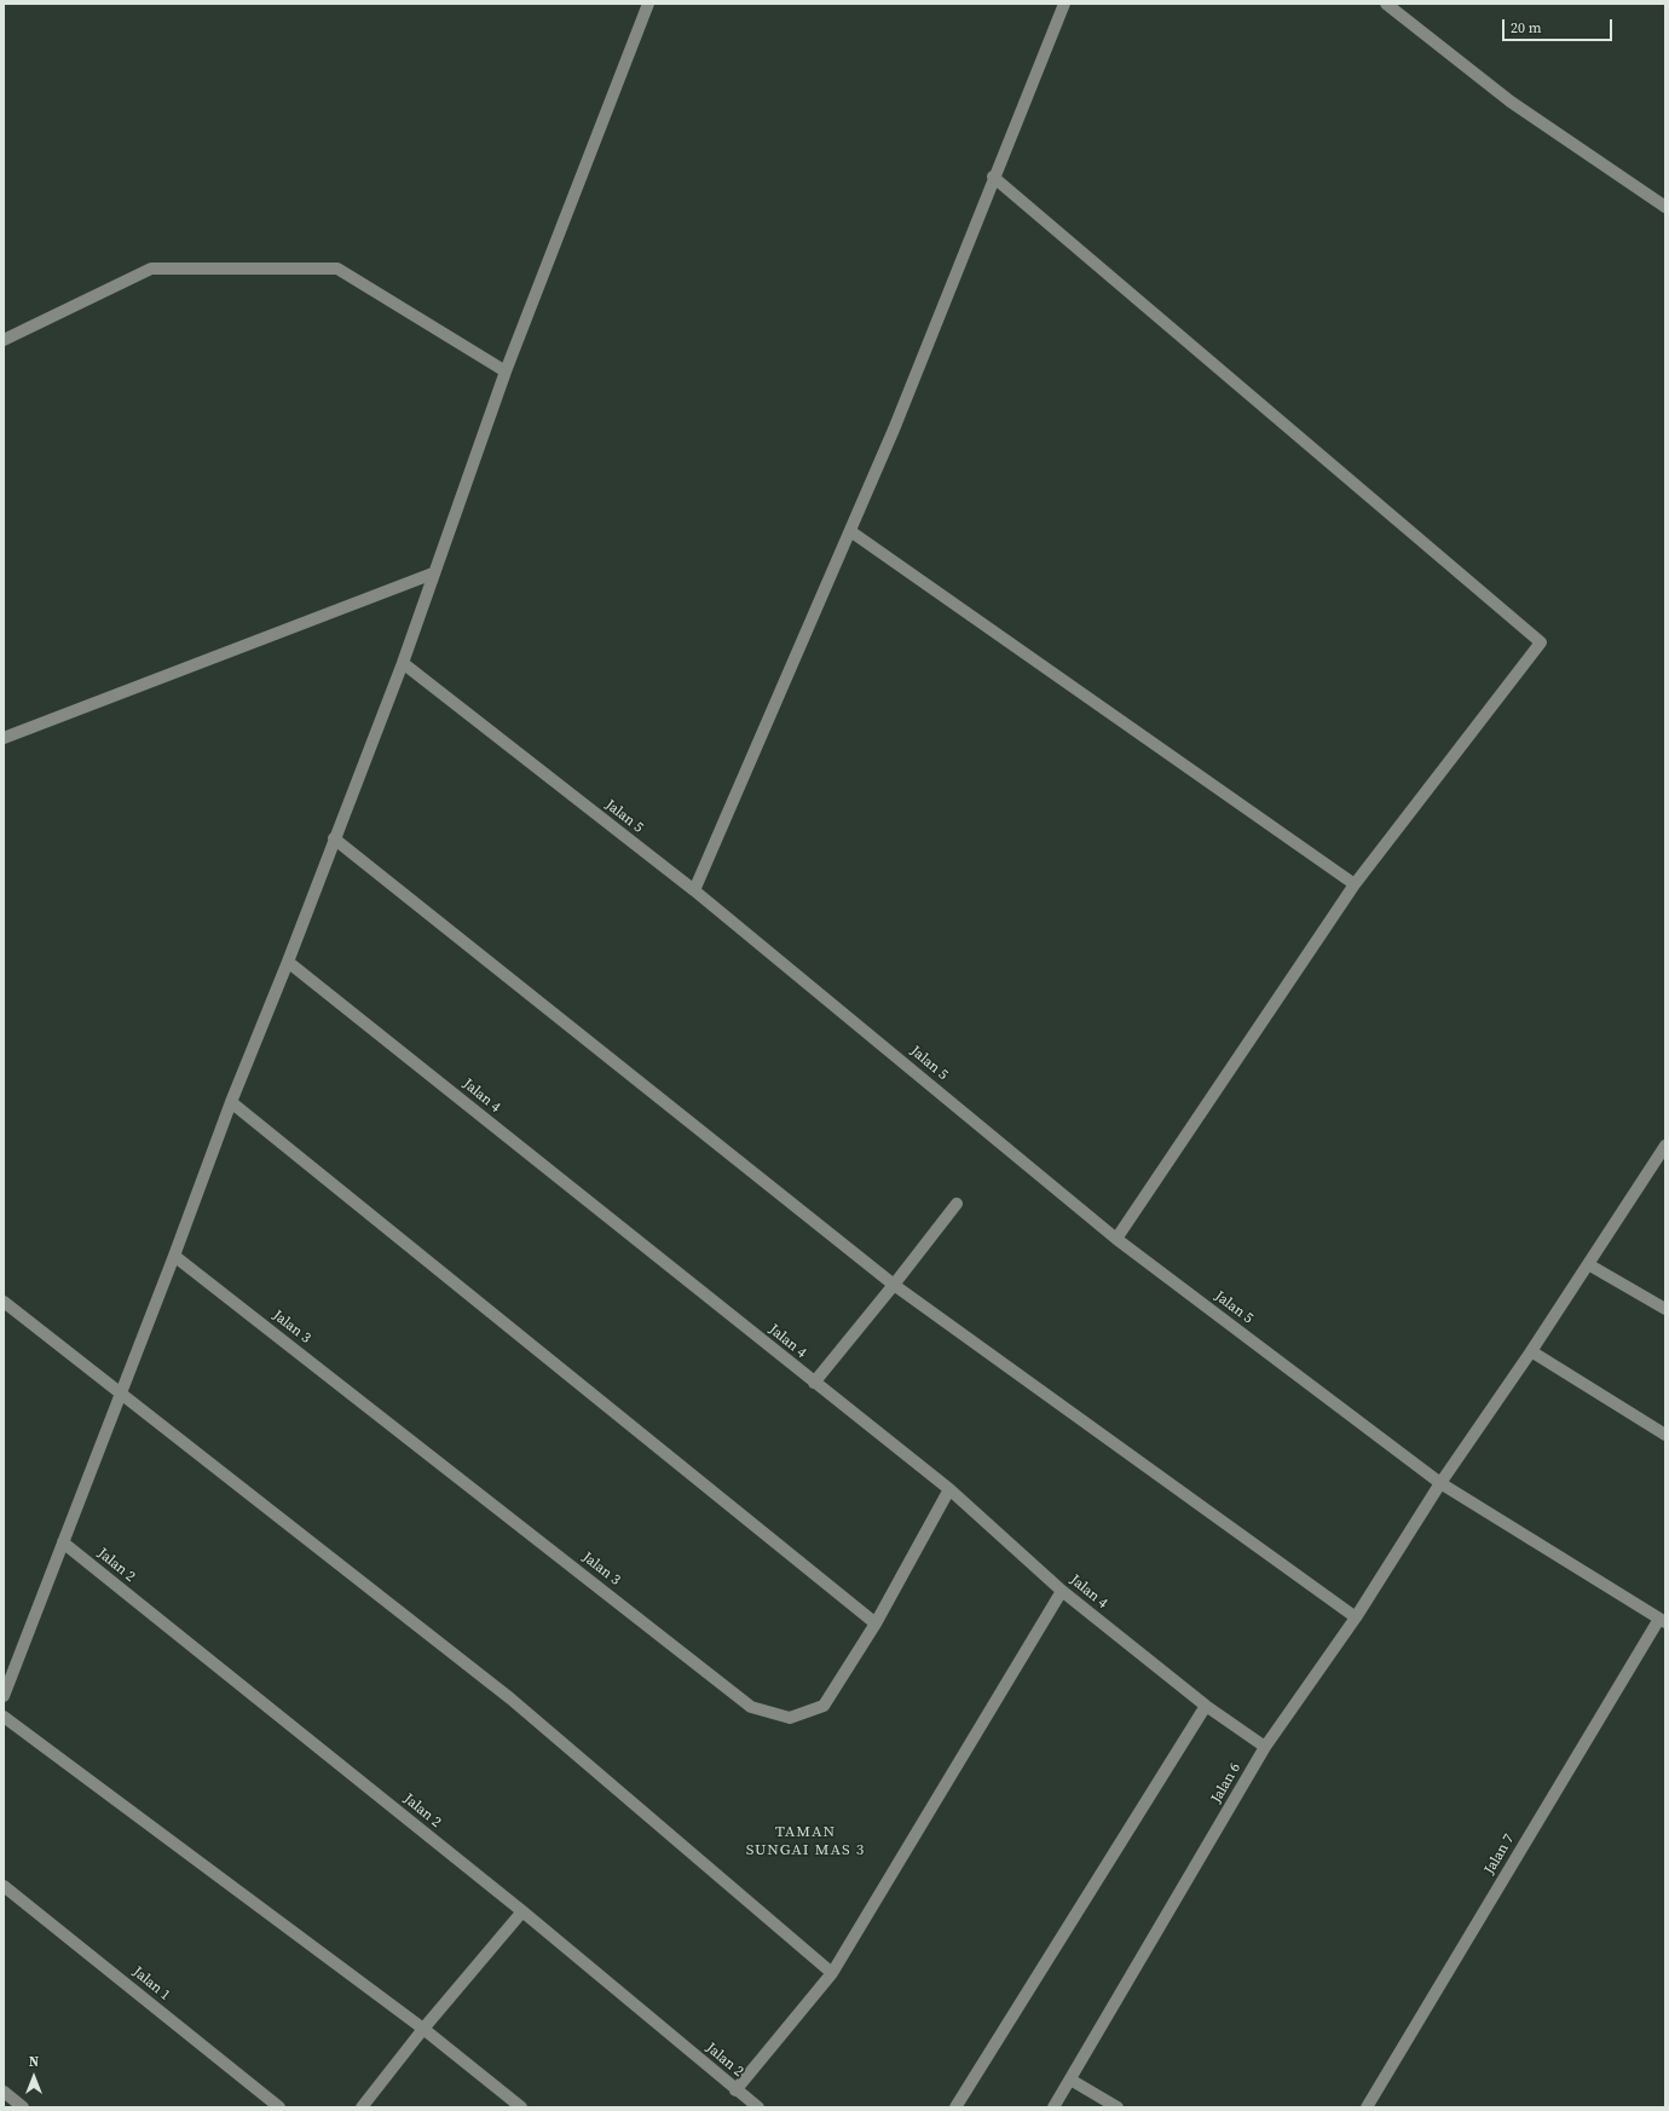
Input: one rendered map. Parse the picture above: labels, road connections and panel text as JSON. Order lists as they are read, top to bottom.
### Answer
{
  "streets": {
    "street": [
      "Jalan 5",
      "Jalan 4",
      "Jalan 3",
      "Jalan 2",
      "Jalan 6",
      "Jalan 7",
      "Jalan 1"
    ]
  },
  "crossings": [
    ["Jalan 5", "Jalan 6"],
    ["Jalan 5", "Jalan 7"],
    ["Jalan 4", "Jalan 3"],
    ["Jalan 4", "Jalan 6"]
  ],
  "districts": ["TAMAN SUNGAI MAS 3"],
  "scale_bar": "20 m",
  "north": "top"
}
